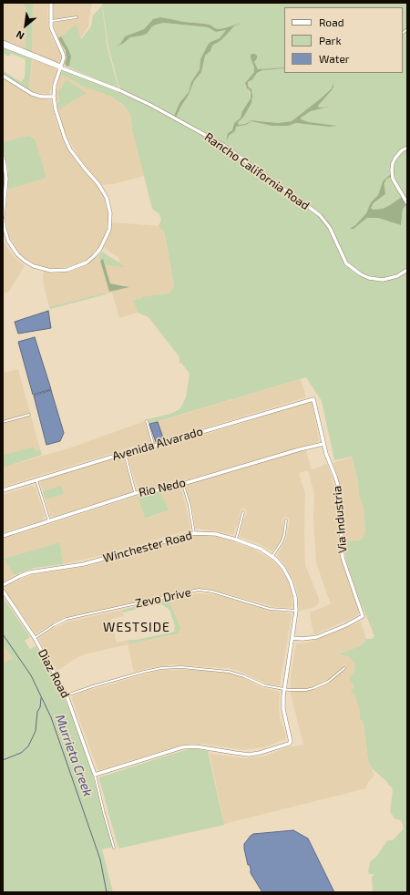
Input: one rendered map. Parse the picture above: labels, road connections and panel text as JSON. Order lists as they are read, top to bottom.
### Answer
{
  "streets": {
    "street": [
      "Rancho California Road",
      "Avenida Alvarado",
      "Rio Nedo",
      "Via Industria",
      "Winchester Road",
      "Zevo Drive",
      "Diaz Road"
    ]
  },
  "crossings": [
    ["Avenida Alvarado", "Via Industria"],
    ["Rio Nedo", "Via Industria"],
    ["Via Industria", "Winchester Road"],
    ["Winchester Road", "Zevo Drive"],
    ["Winchester Road", "Diaz Road"],
    ["Zevo Drive", "Diaz Road"]
  ],
  "districts": ["WESTSIDE"],
  "water": ["Murrieta Creek"],
  "legend": ["Road", "Park", "Water"],
  "north": "bottom left"
}
